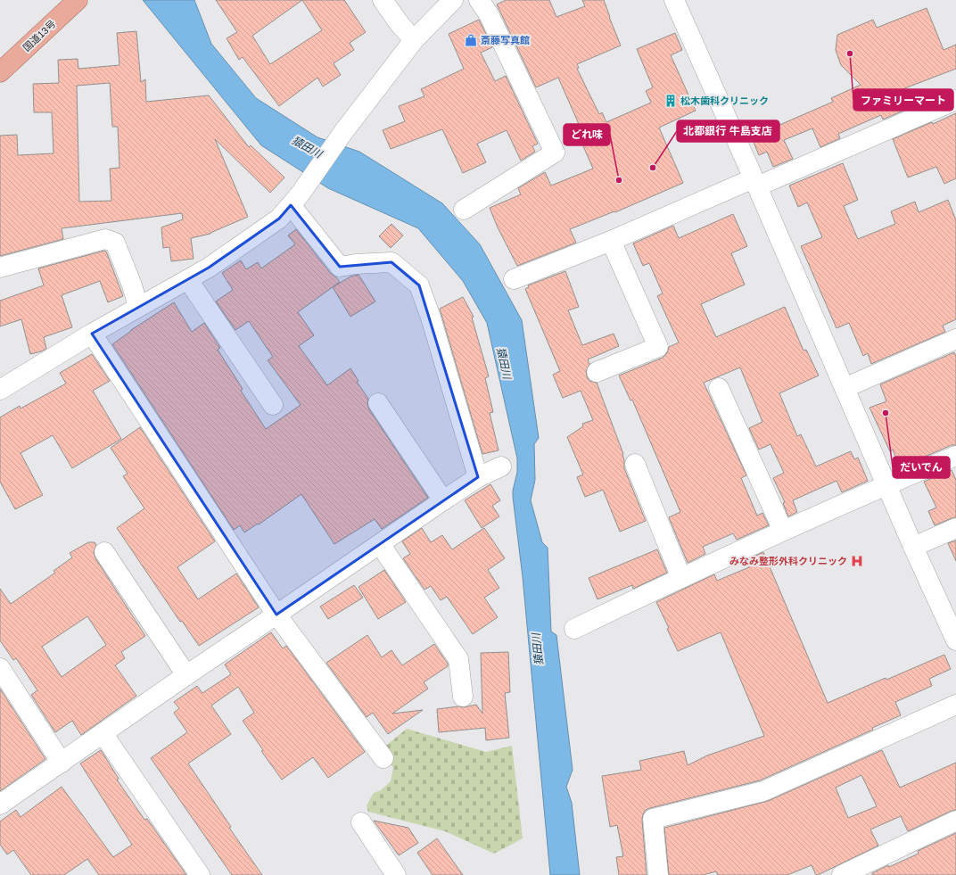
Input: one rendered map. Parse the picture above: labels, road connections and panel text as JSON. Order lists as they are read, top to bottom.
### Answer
{
  "streets": {
    "highway": ["国道13号"]
  },
  "water": ["猿田川"],
  "places": {
    "shop": ["斎藤写真館"],
    "other": [
      "ファミリーマート",
      "北都銀行 牛島支店",
      "どれ味",
      "だいでん"
    ],
    "building": ["松木歯科クリニック"],
    "hospital": ["みなみ整形外科クリニック"]
  }
}
